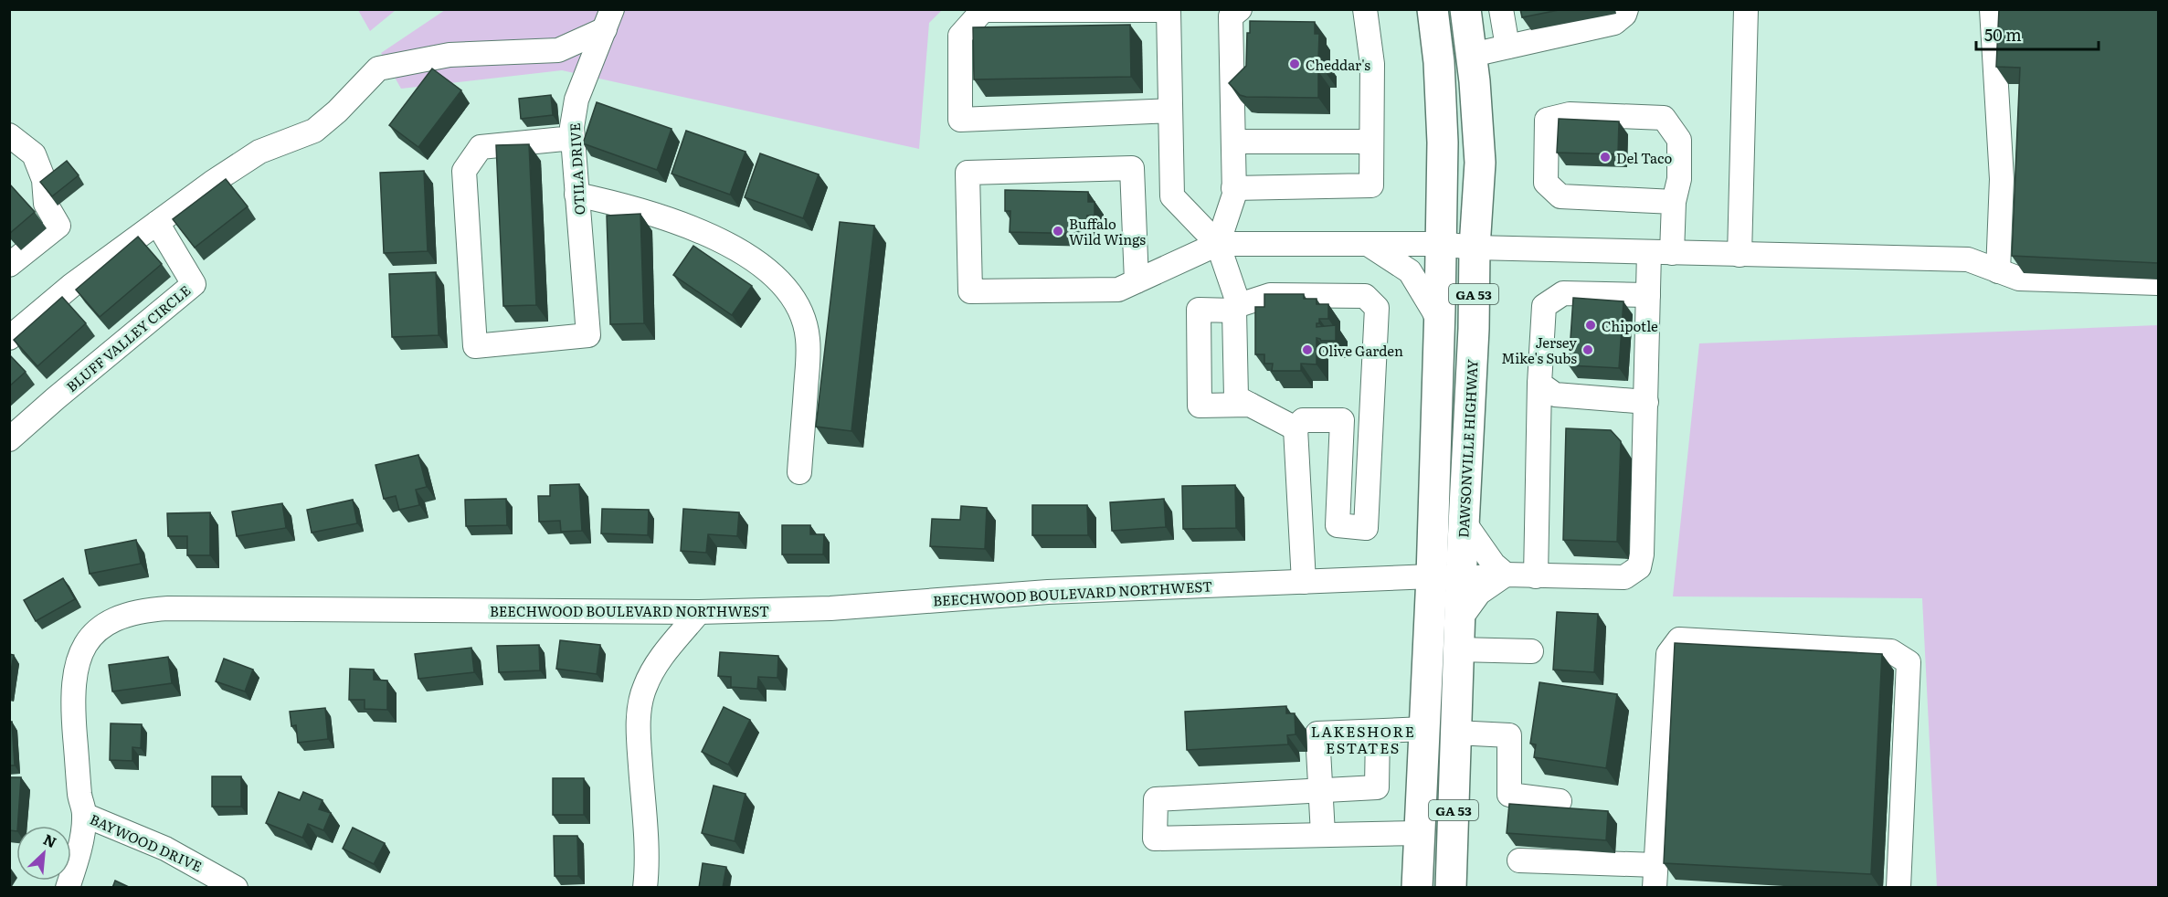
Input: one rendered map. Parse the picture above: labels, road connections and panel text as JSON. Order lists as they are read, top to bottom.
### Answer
{
  "streets": {
    "main road": ["GA 53", "DAWSONVILLE HIGHWAY"],
    "street": [
      "OTILA DRIVE",
      "BLUFF VALLEY CIRCLE",
      "BEECHWOOD BOULEVARD NORTHWEST",
      "BAYWOOD DRIVE"
    ]
  },
  "crossings": [
    ["GA 53", "BEECHWOOD BOULEVARD NORTHWEST"],
    ["DAWSONVILLE HIGHWAY", "BEECHWOOD BOULEVARD NORTHWEST"],
    ["BEECHWOOD BOULEVARD NORTHWEST", "BAYWOOD DRIVE"]
  ],
  "districts": ["LAKESHORE ESTATES"],
  "places": [
    "Cheddar's",
    "Del Taco",
    "Buffalo Wild Wings",
    "Chipotle",
    "Olive Garden",
    "Jersey Mike's Subs"
  ],
  "scale_bar": "50 m",
  "north": "top right"
}
